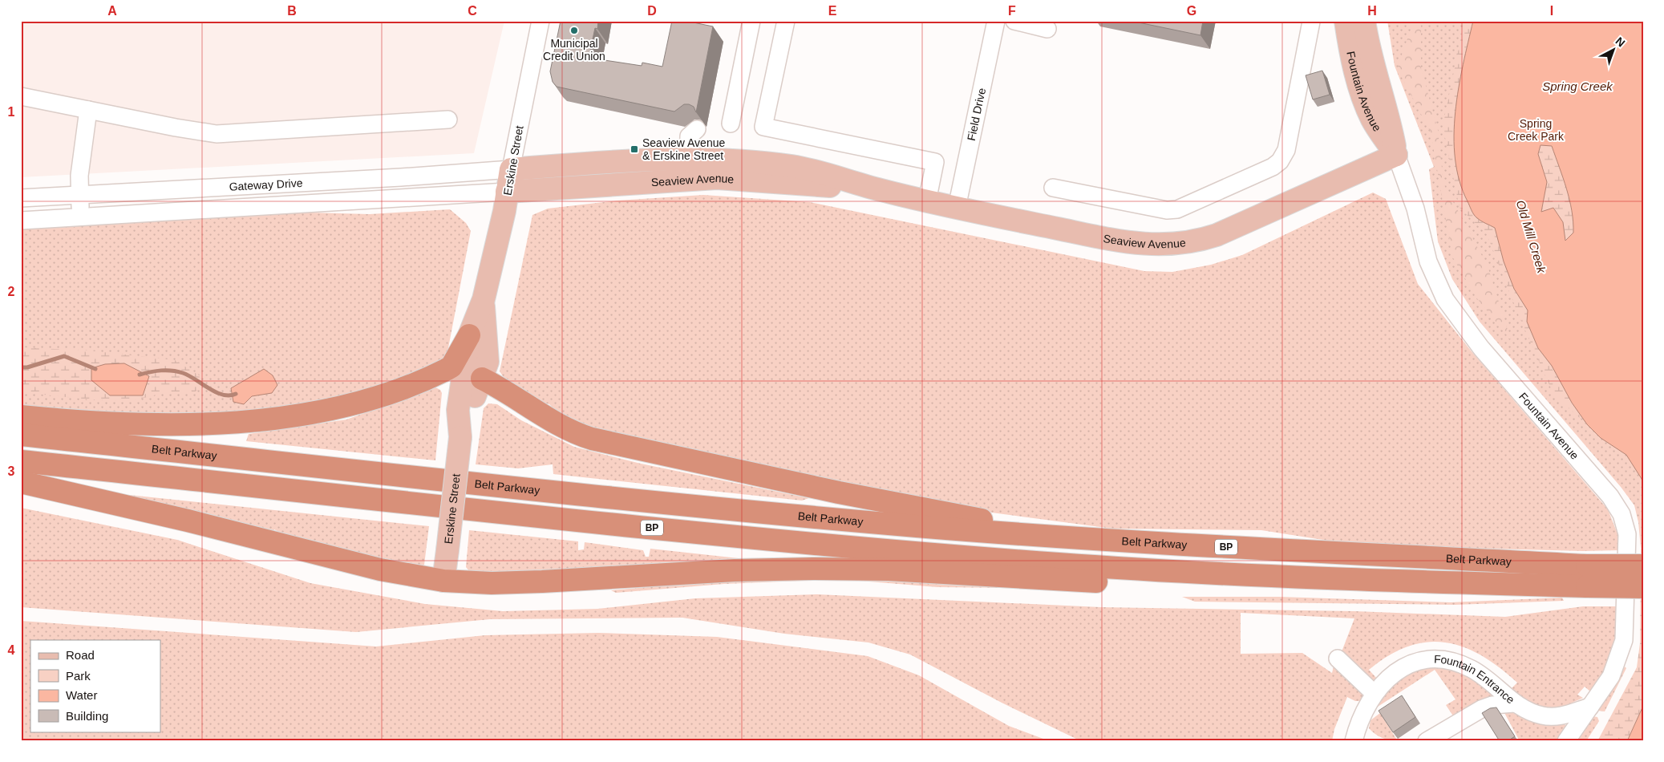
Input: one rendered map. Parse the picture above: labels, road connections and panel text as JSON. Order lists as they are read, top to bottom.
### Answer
{
  "streets": {
    "highway": ["Belt Parkway", "BP"],
    "main road": ["Fountain Avenue", "Erskine Street", "Seaview Avenue"],
    "street": ["Field Drive", "Gateway Drive", "Fountain Entrance"]
  },
  "crossings": [
    ["Fountain Avenue", "Seaview Avenue"],
    ["Fountain Avenue", "Fountain Entrance"],
    ["Field Drive", "Seaview Avenue"],
    ["Erskine Street", "Seaview Avenue"],
    ["Erskine Street", "Gateway Drive"],
    ["Seaview Avenue", "Gateway Drive"]
  ],
  "water": ["Spring Creek", "Old Mill Creek"],
  "parks": ["Spring Creek Park"],
  "places": {
    "other": ["Municipal Credit Union"],
    "transit": ["Seaview Avenue & Erskine Street"]
  },
  "legend": [
    "Road",
    "Park",
    "Water",
    "Building"
  ],
  "north": "top right",
  "grid": {
    "columns": [
      "A",
      "B",
      "C",
      "D",
      "E",
      "F",
      "G",
      "H",
      "I"
    ],
    "rows": [
      "1",
      "2",
      "3",
      "4"
    ]
  }
}
